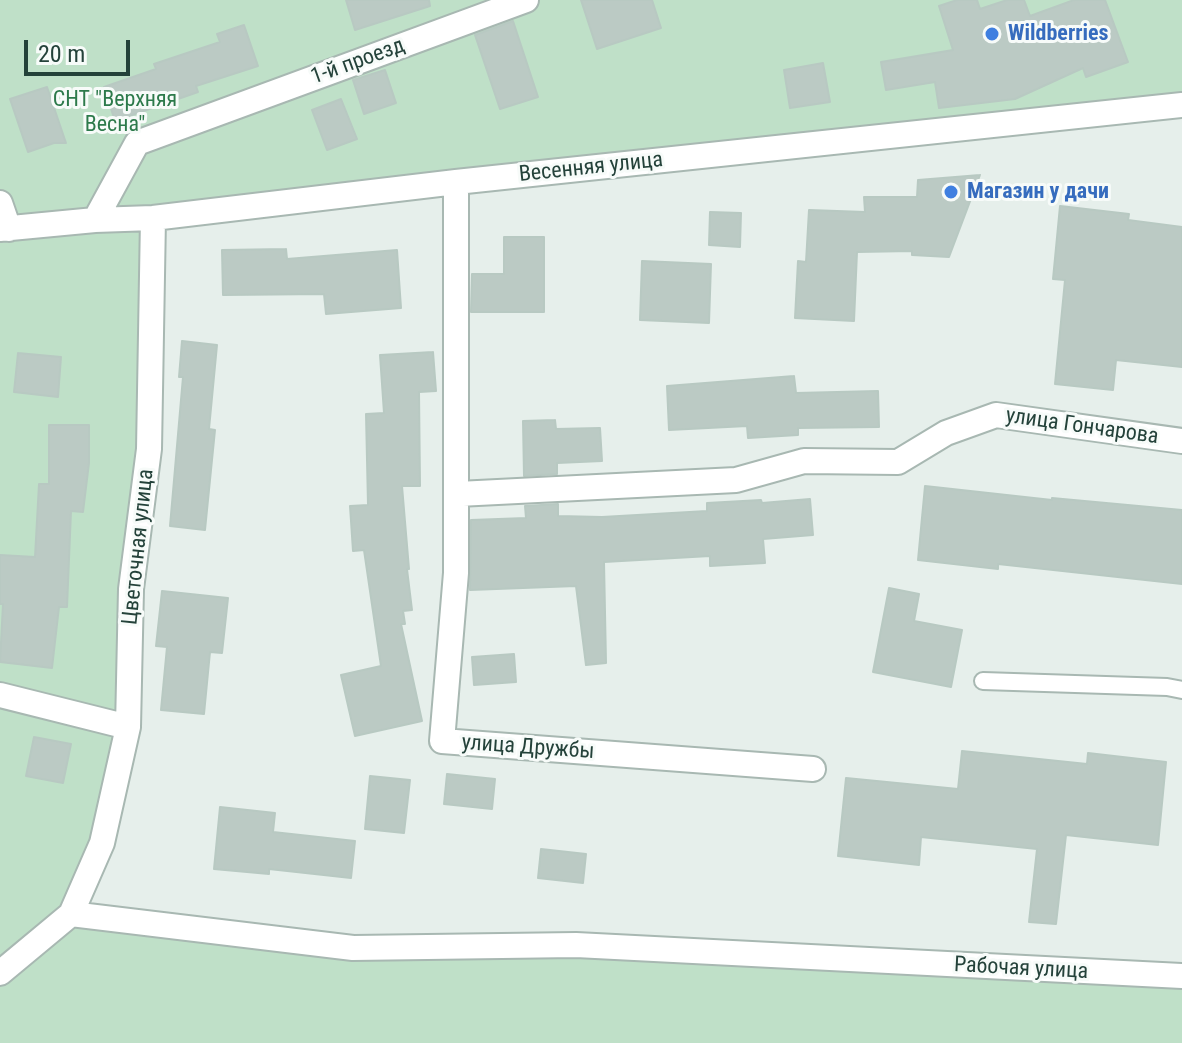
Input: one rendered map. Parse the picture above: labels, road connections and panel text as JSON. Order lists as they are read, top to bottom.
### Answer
{
  "streets": {
    "street": [
      "1-й проезд",
      "Весенняя улица",
      "улица Гончарова",
      "Цветочная улица",
      "улица Дружбы",
      "Рабочая улица"
    ]
  },
  "crossings": [
    ["1-й проезд", "Весенняя улица"],
    ["Весенняя улица", "Цветочная улица"],
    ["Весенняя улица", "улица Дружбы"],
    ["улица Гончарова", "улица Дружбы"],
    ["Цветочная улица", "Рабочая улица"]
  ],
  "parks": ["СНТ \"Верхняя Весна\""],
  "places": ["Wildberries", "Магазин у дачи"],
  "scale_bar": "20 m"
}
